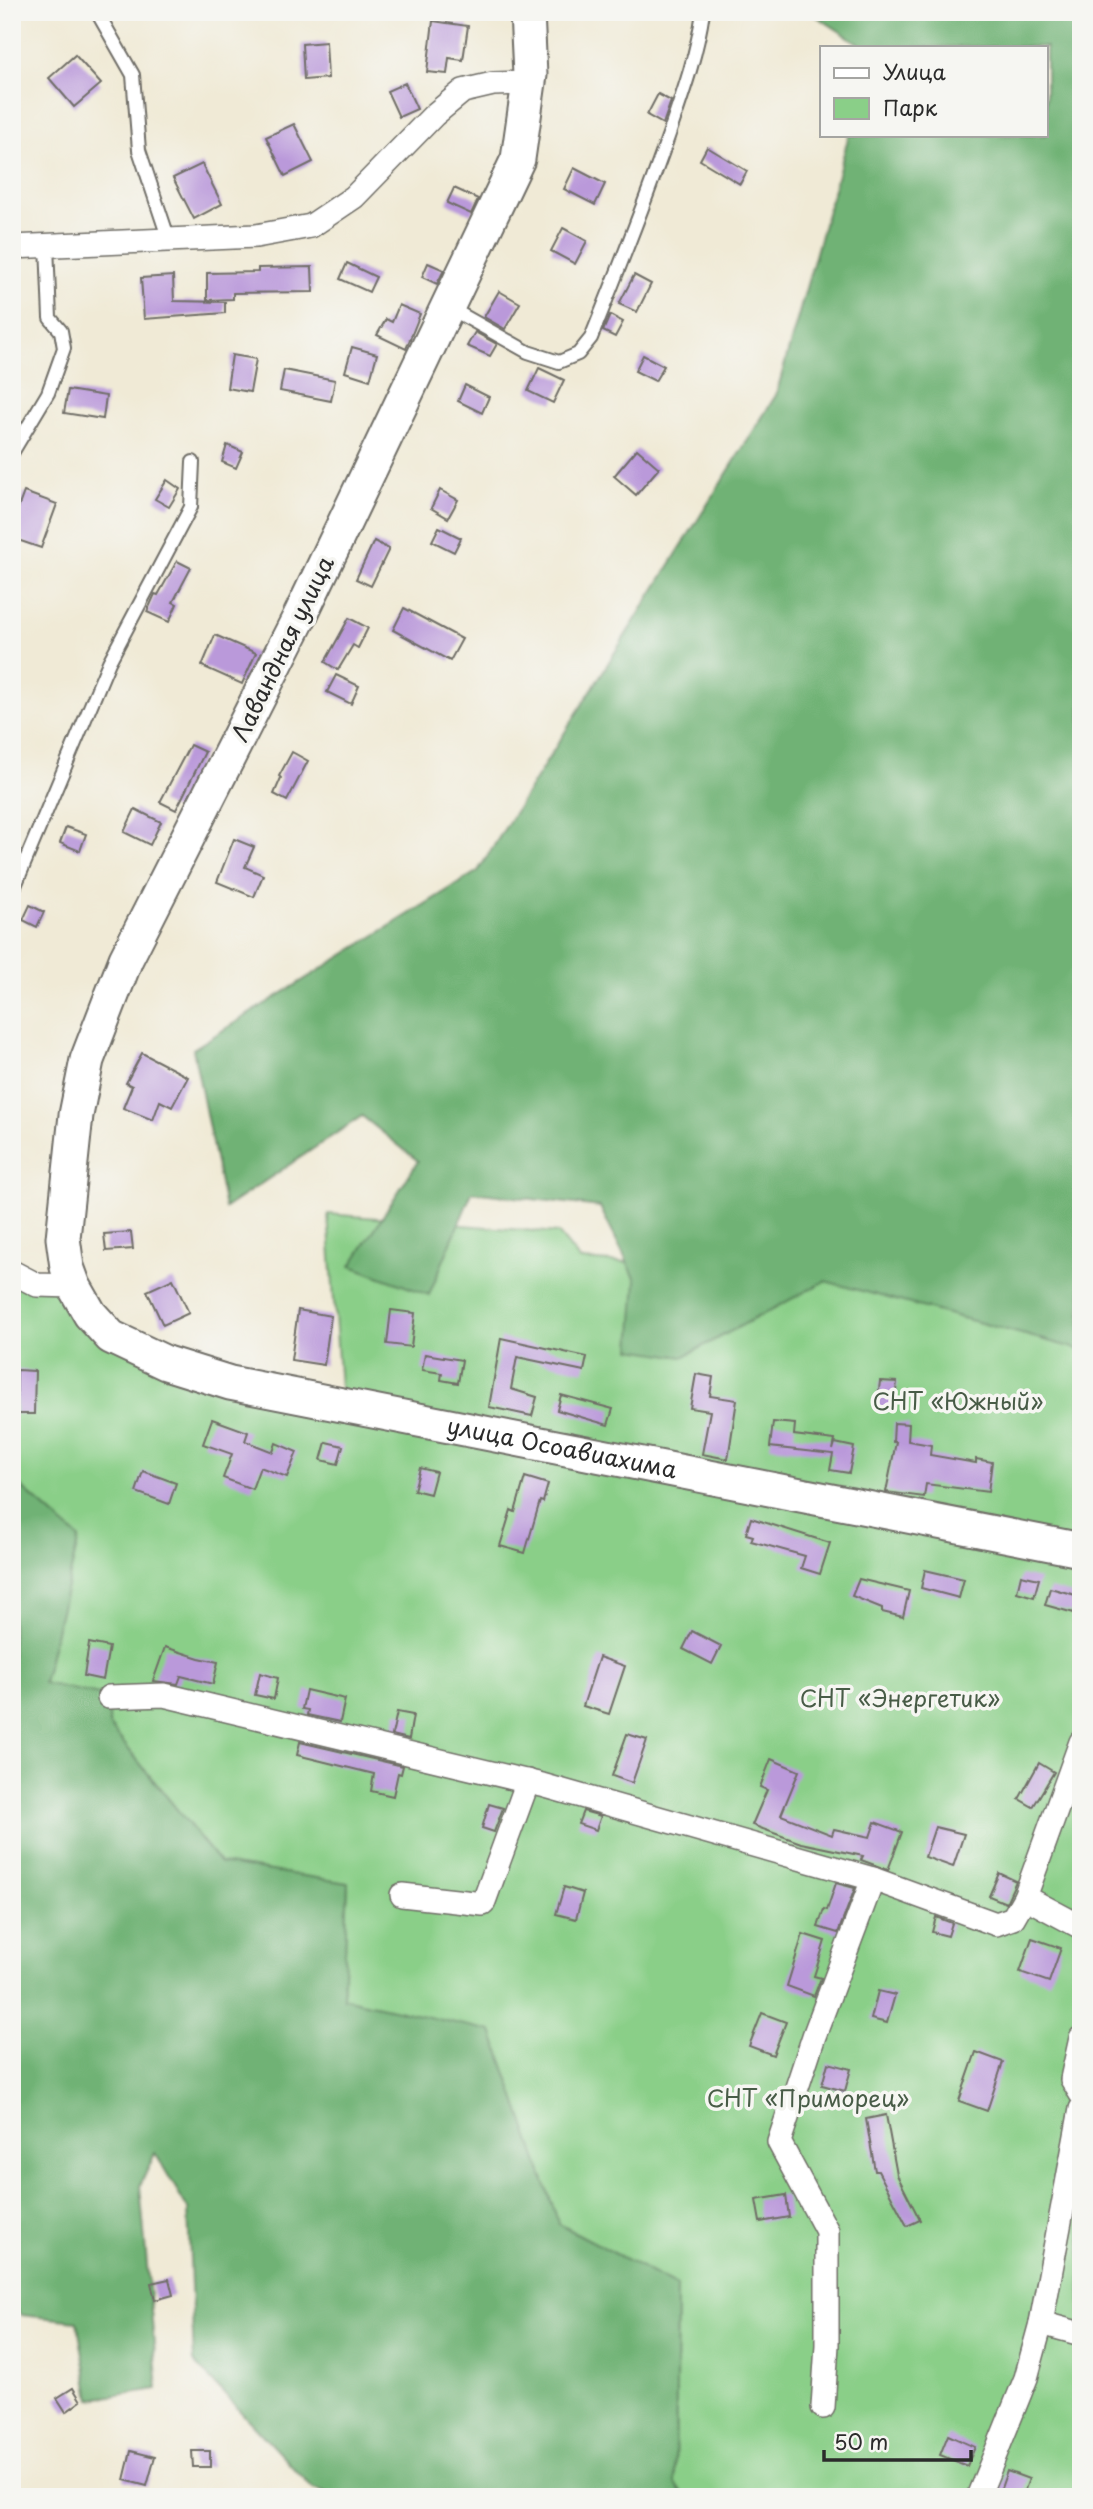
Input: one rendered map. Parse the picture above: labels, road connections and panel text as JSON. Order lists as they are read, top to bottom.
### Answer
{
  "streets": {
    "street": ["Лавандная улица", "улица Осоавиахима"]
  },
  "crossings": [
    ["Лавандная улица", "улица Осоавиахима"]
  ],
  "parks": ["СНТ «Южный»", "СНТ «Энергетик»", "СНТ «Приморец»"],
  "legend": ["Улица", "Парк"],
  "scale_bar": "50 m"
}
